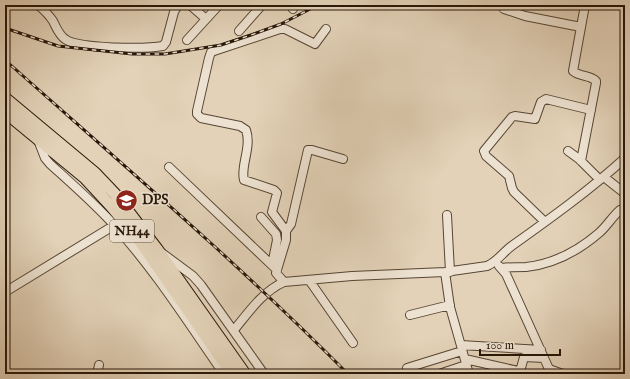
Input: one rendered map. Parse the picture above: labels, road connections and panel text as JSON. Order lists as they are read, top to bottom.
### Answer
{
  "streets": {
    "highway": ["NH44"]
  },
  "places": {
    "school or university": ["DPS"]
  },
  "scale_bar": "100 m"
}
